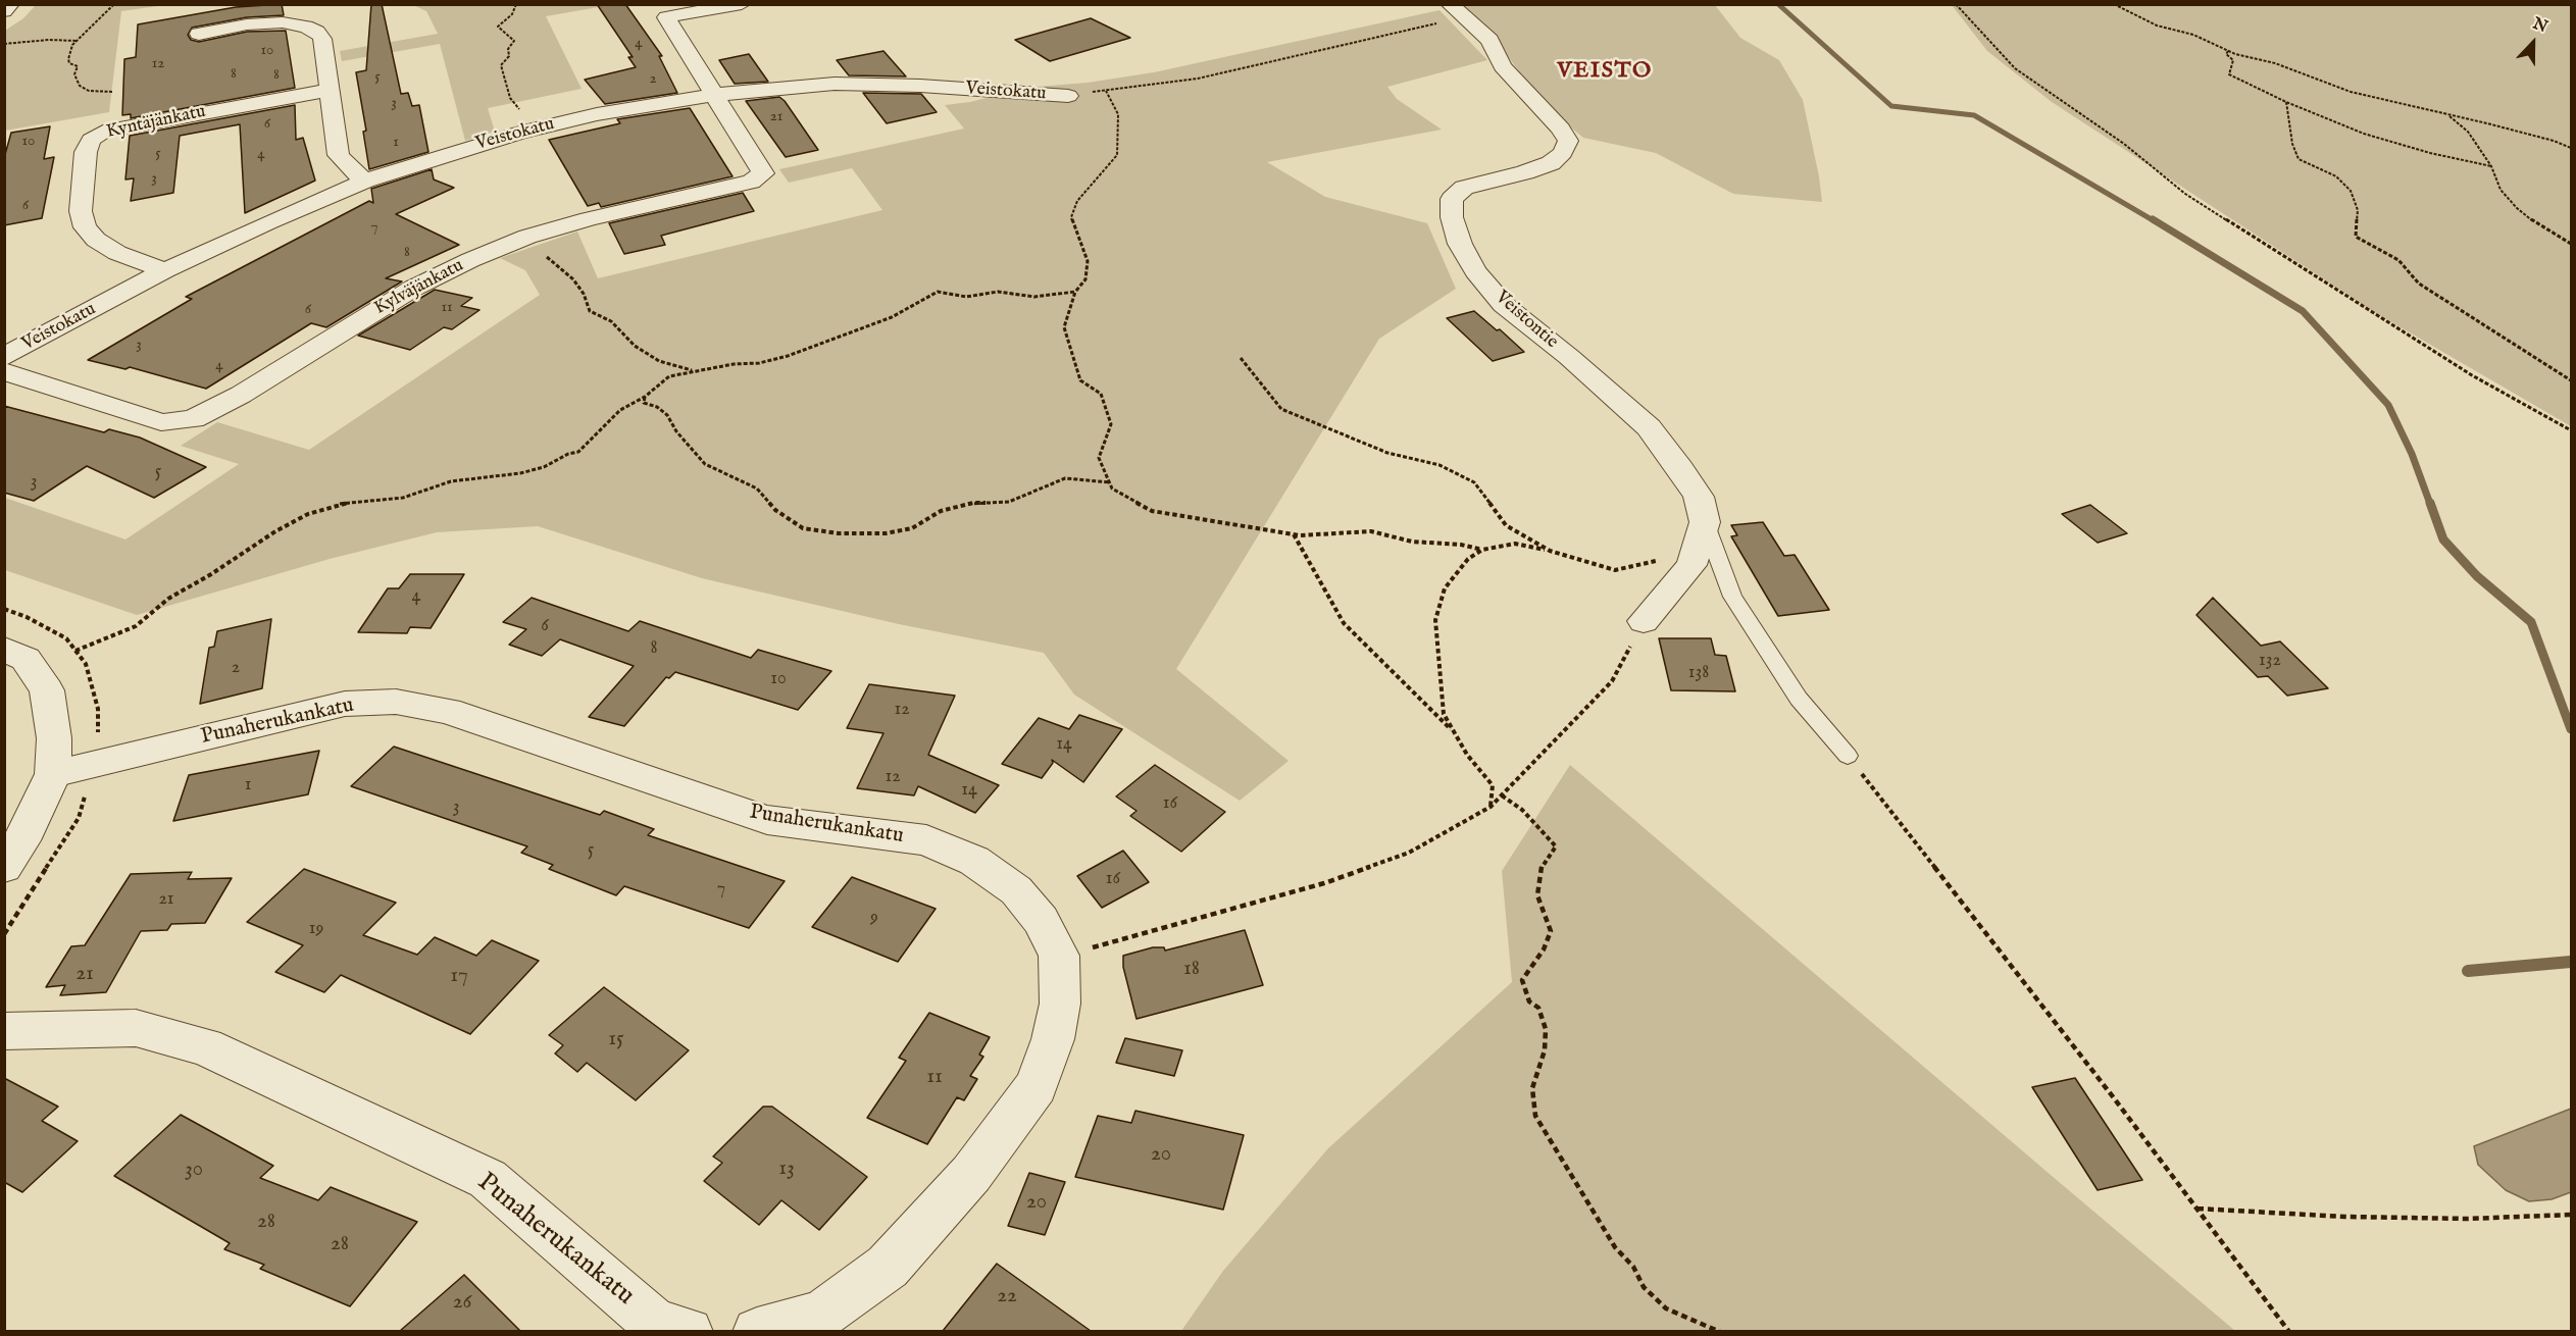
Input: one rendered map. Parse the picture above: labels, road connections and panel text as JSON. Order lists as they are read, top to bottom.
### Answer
{
  "streets": {
    "street": [
      "Veistokatu",
      "Kyntäjänkatu",
      "Kylväjänkatu",
      "Veistontie",
      "Punaherukankatu"
    ]
  },
  "crossings": [
    ["Veistokatu", "Kyntäjänkatu"],
    ["Veistokatu", "Kylväjänkatu"]
  ],
  "districts": ["VEISTO"],
  "house_numbers": [
    "4",
    "10",
    "12",
    "8",
    "8",
    "5",
    "2",
    "3",
    "21",
    "6",
    "10",
    "1",
    "5",
    "4",
    "3",
    "6",
    "7",
    "8",
    "11",
    "6",
    "3",
    "4",
    "5",
    "3",
    "4",
    "6",
    "8",
    "132",
    "2",
    "138",
    "10",
    "12",
    "14",
    "12",
    "1",
    "14",
    "16",
    "3",
    "5",
    "16",
    "7",
    "21",
    "9",
    "19",
    "18",
    "21",
    "17",
    "15",
    "11",
    "20",
    "13",
    "30",
    "20",
    "28",
    "28",
    "22",
    "26"
  ],
  "north": "top"
}
